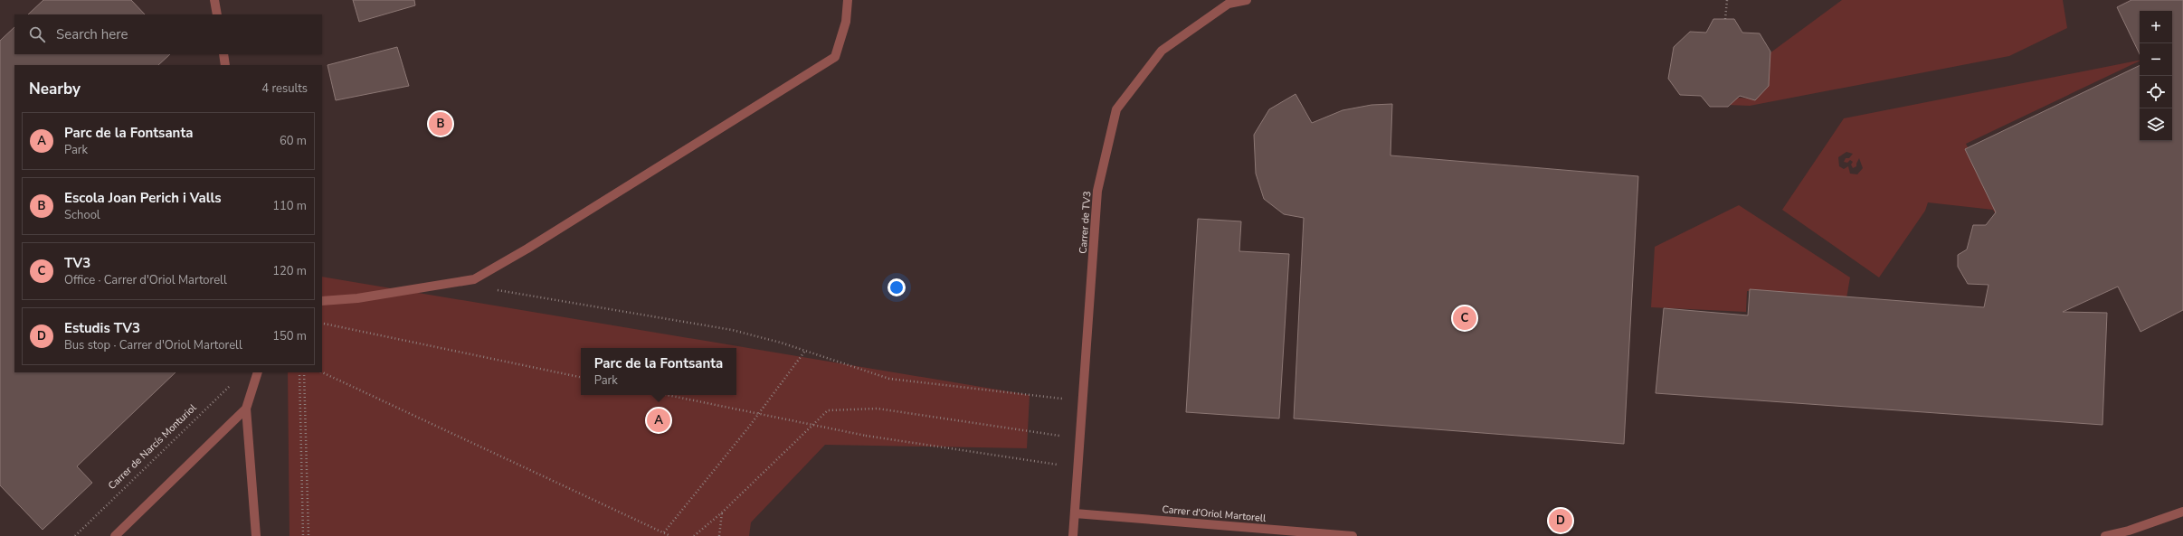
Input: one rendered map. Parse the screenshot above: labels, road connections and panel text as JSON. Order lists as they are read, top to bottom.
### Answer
{
  "streets": {
    "street": ["Carrer de TV3", "Carrer d'Oriol Martorell"],
    "path": ["Carrer de Narcís Monturiol"]
  },
  "crossings": [
    ["Carrer de TV3", "Carrer d'Oriol Martorell"]
  ],
  "page": {
    "map_buttons": ["+", "−"],
    "search": "Search here",
    "heading": ["Nearby", "4 results"],
    "pins": [
      "B",
      "C",
      "A",
      "D"
    ],
    "list": [
      {
        "mark": "A",
        "name": "Parc de la Fontsanta",
        "note": "Park",
        "value": "60 m"
      },
      {
        "mark": "B",
        "name": "Escola Joan Perich i Valls",
        "note": "School",
        "value": "110 m"
      },
      {
        "mark": "C",
        "name": "TV3",
        "note": "Office · Carrer d'Oriol Martorell",
        "value": "120 m"
      },
      {
        "mark": "D",
        "name": "Estudis TV3",
        "note": "Bus stop · Carrer d'Oriol Martorell",
        "value": "150 m"
      }
    ],
    "popup": ["Parc de la Fontsanta", "Park"]
  }
}
